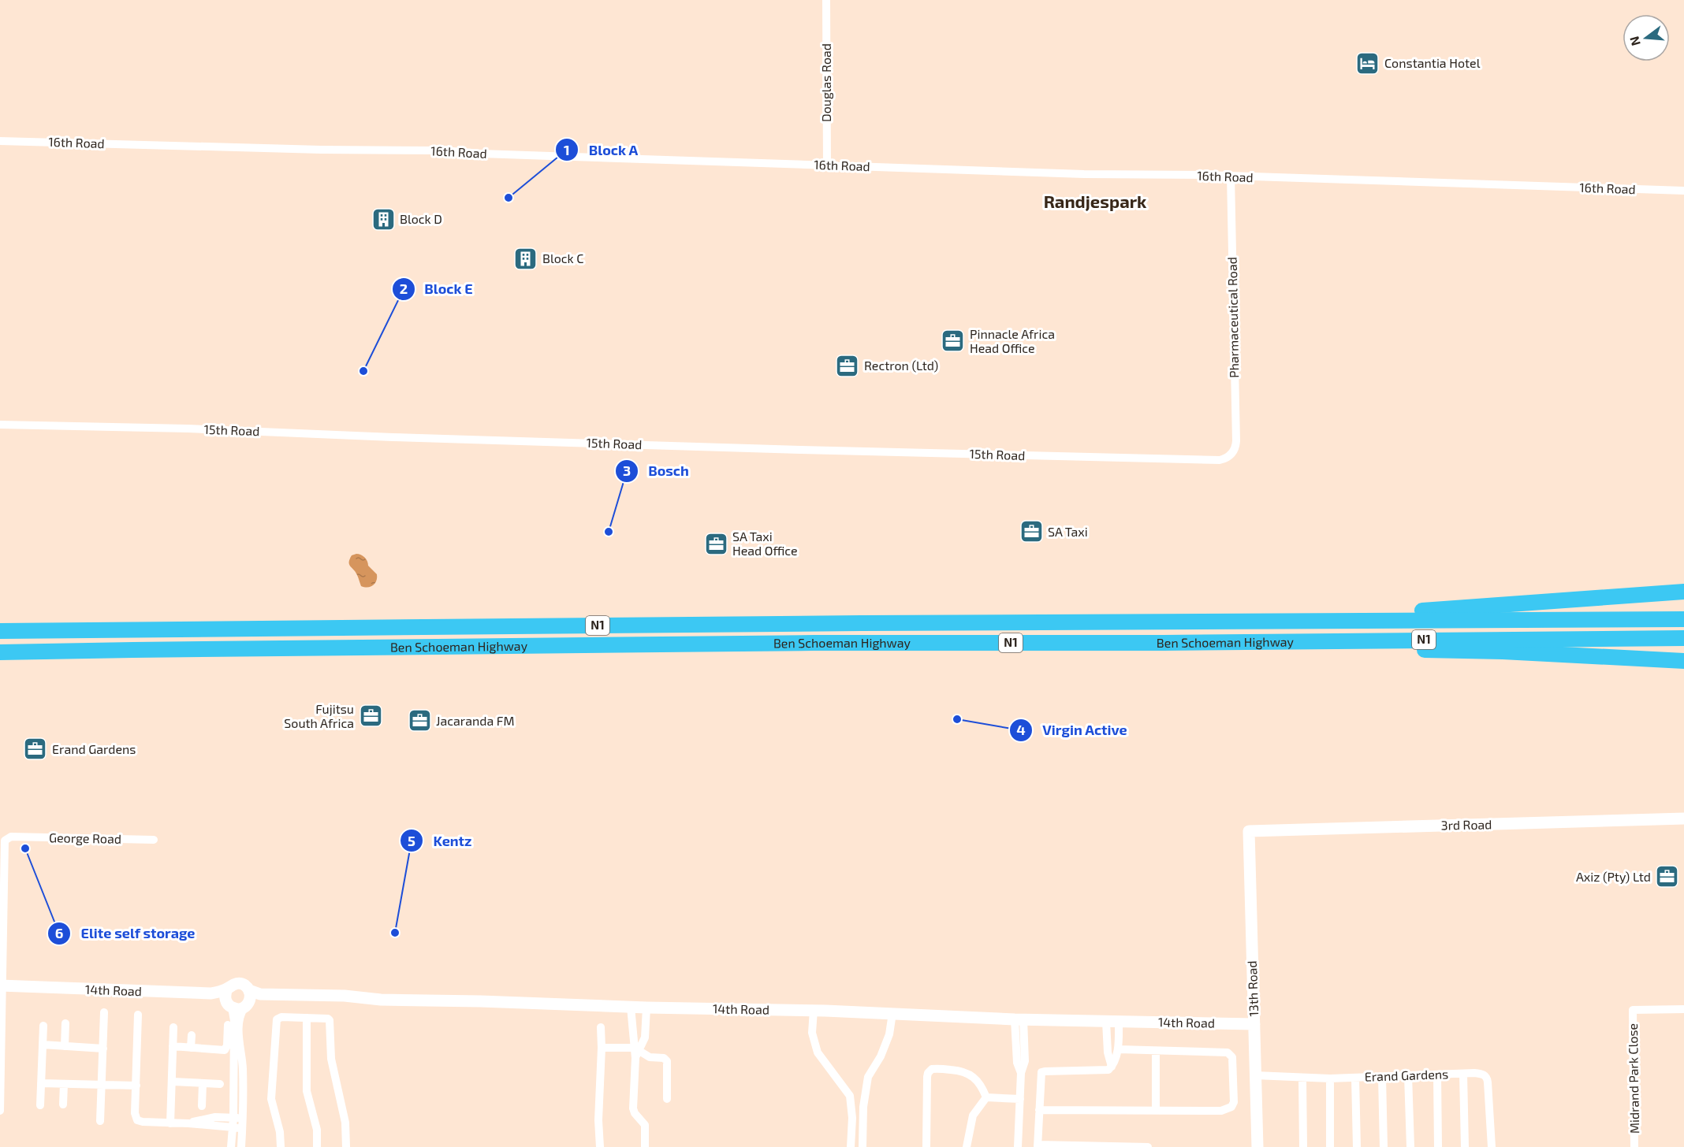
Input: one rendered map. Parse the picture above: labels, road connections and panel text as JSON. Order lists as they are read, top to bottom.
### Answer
{
  "streets": {
    "highway": ["N1", "Ben Schoeman Highway"],
    "street": [
      "Douglas Road",
      "16th Road",
      "Pharmaceutical Road",
      "15th Road",
      "3rd Road",
      "George Road",
      "13th Road",
      "14th Road",
      "Erand Gardens",
      "Midrand Park Close"
    ]
  },
  "crossings": [
    ["Douglas Road", "16th Road"],
    ["16th Road", "Pharmaceutical Road"],
    ["Pharmaceutical Road", "15th Road"],
    ["3rd Road", "13th Road"],
    ["George Road", "14th Road"],
    ["13th Road", "14th Road"],
    ["13th Road", "Erand Gardens"]
  ],
  "districts": ["Randjespark"],
  "places": {
    "hotel": ["Constantia Hotel"],
    "other": [
      "Block A",
      "Block E",
      "Bosch",
      "Virgin Active",
      "Elite self storage",
      "Kentz"
    ],
    "building": ["Block D", "Block C"],
    "office": [
      "Pinnacle Africa Head Office",
      "Rectron (Ltd)",
      "SA Taxi",
      "SA Taxi Head Office",
      "Fujitsu South Africa",
      "Jacaranda FM",
      "Erand Gardens",
      "Axiz (Pty) Ltd"
    ]
  },
  "north": "left"
}
